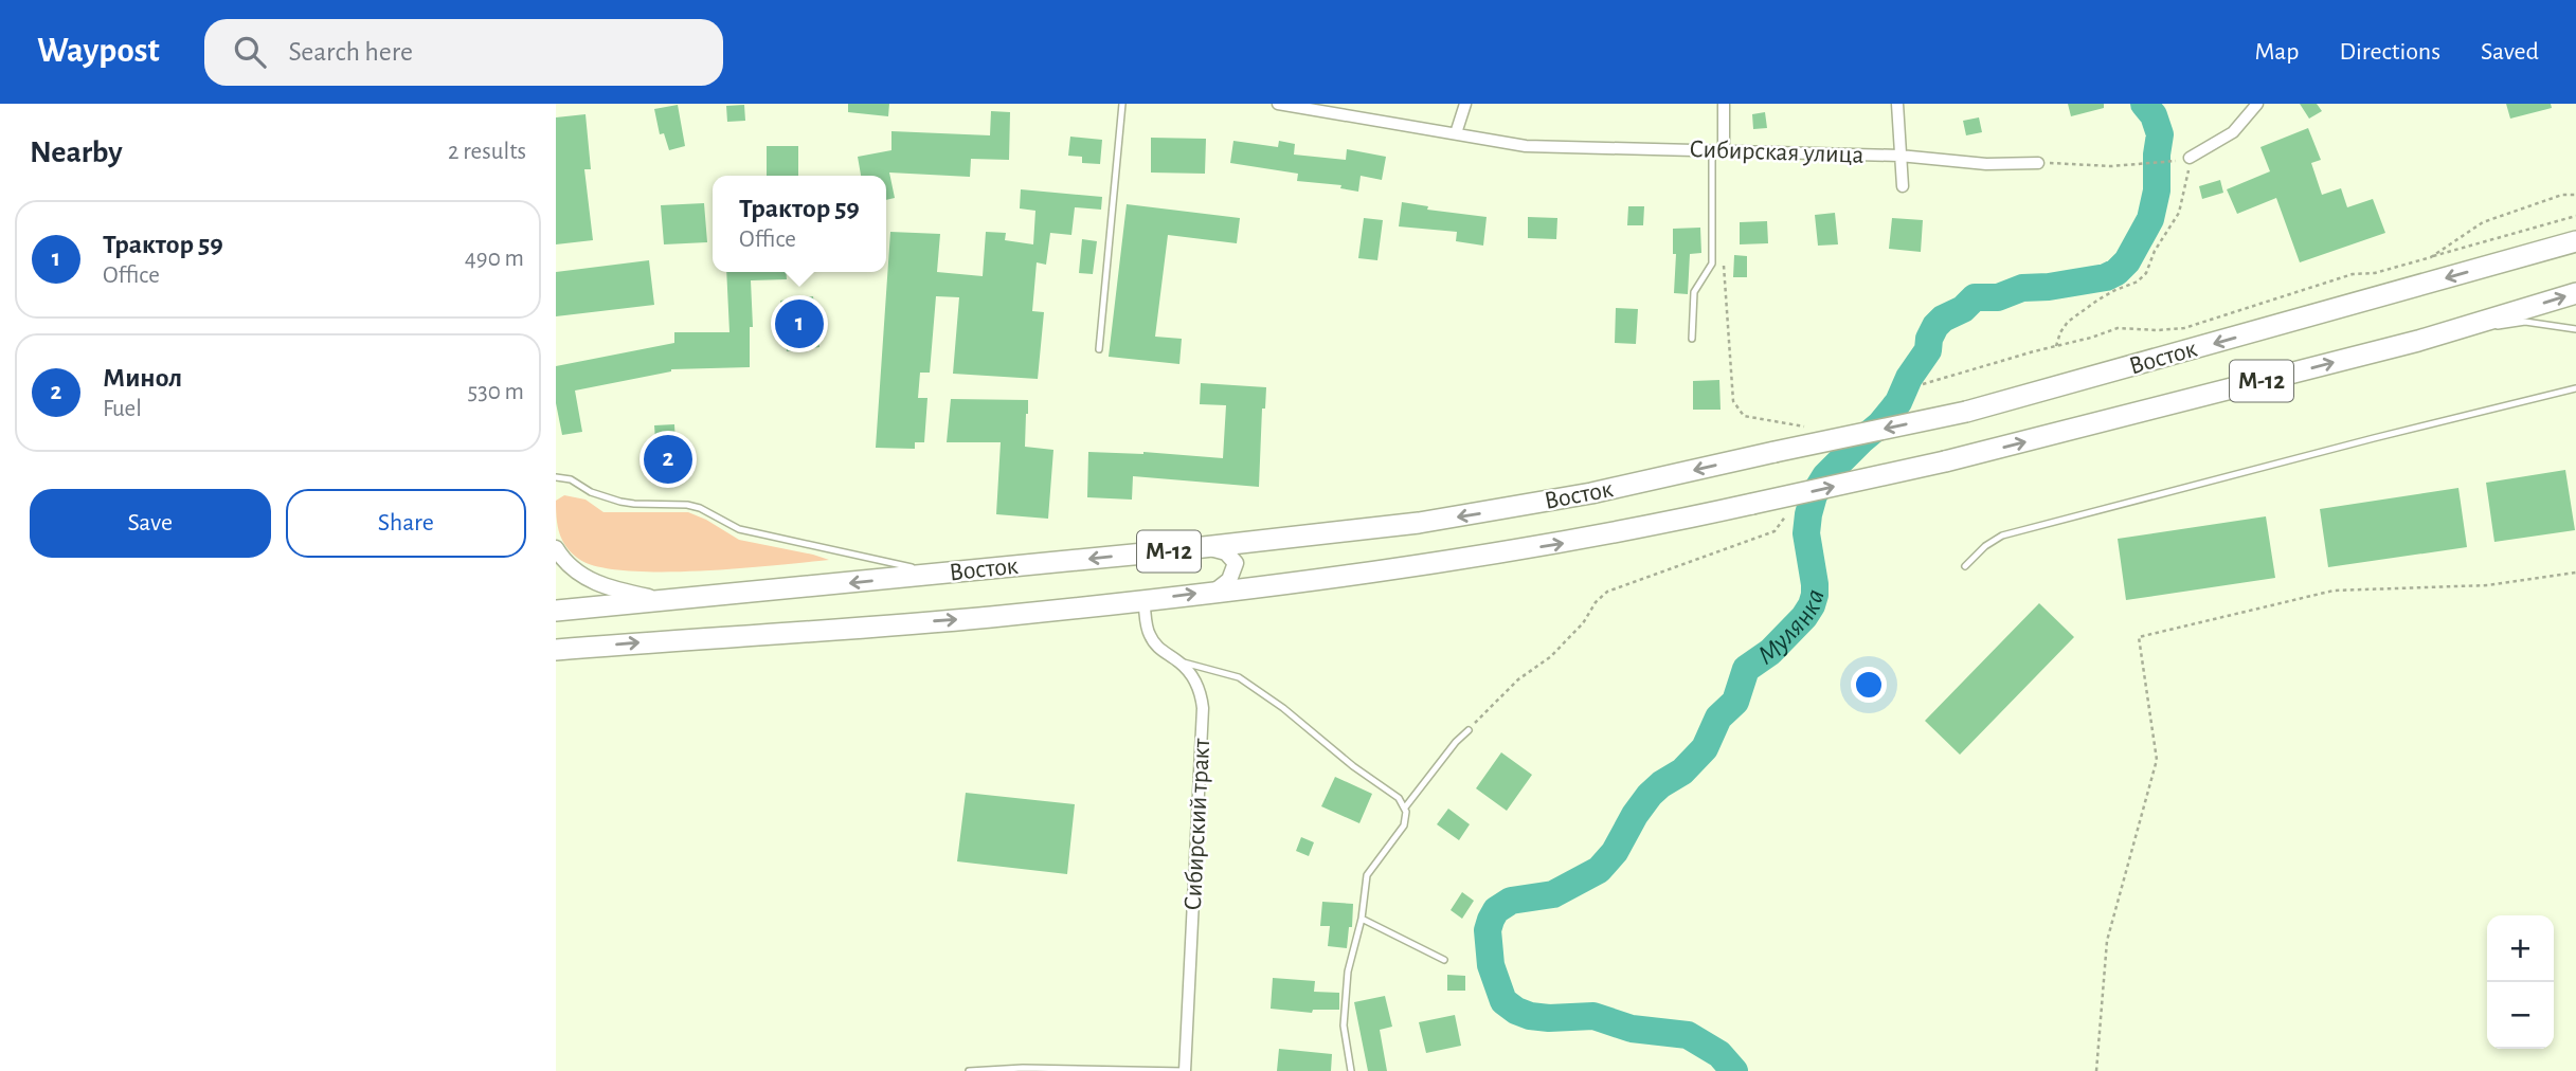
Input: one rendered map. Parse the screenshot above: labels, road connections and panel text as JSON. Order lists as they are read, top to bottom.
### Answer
{
  "streets": {
    "highway": ["Восток", "М-12"],
    "street": ["Сибирская улица", "Сибирский тракт"]
  },
  "crossings": [
    ["Восток", "Сибирский тракт"]
  ],
  "water": ["Мулянка"],
  "page": {
    "header": "Waypost",
    "search": "Search here",
    "nav": ["Map", "Directions", "Saved"],
    "heading": ["Nearby", "2 results"],
    "popup": ["Трактор 59", "Office"],
    "list": [
      {
        "mark": "1",
        "name": "Трактор 59",
        "note": "Office",
        "value": "490 m"
      },
      {
        "mark": "2",
        "name": "Минол",
        "note": "Fuel",
        "value": "530 m"
      }
    ],
    "pins": ["1", "2"],
    "buttons": ["Save", "Share"],
    "map_buttons": ["+", "−"]
  }
}
